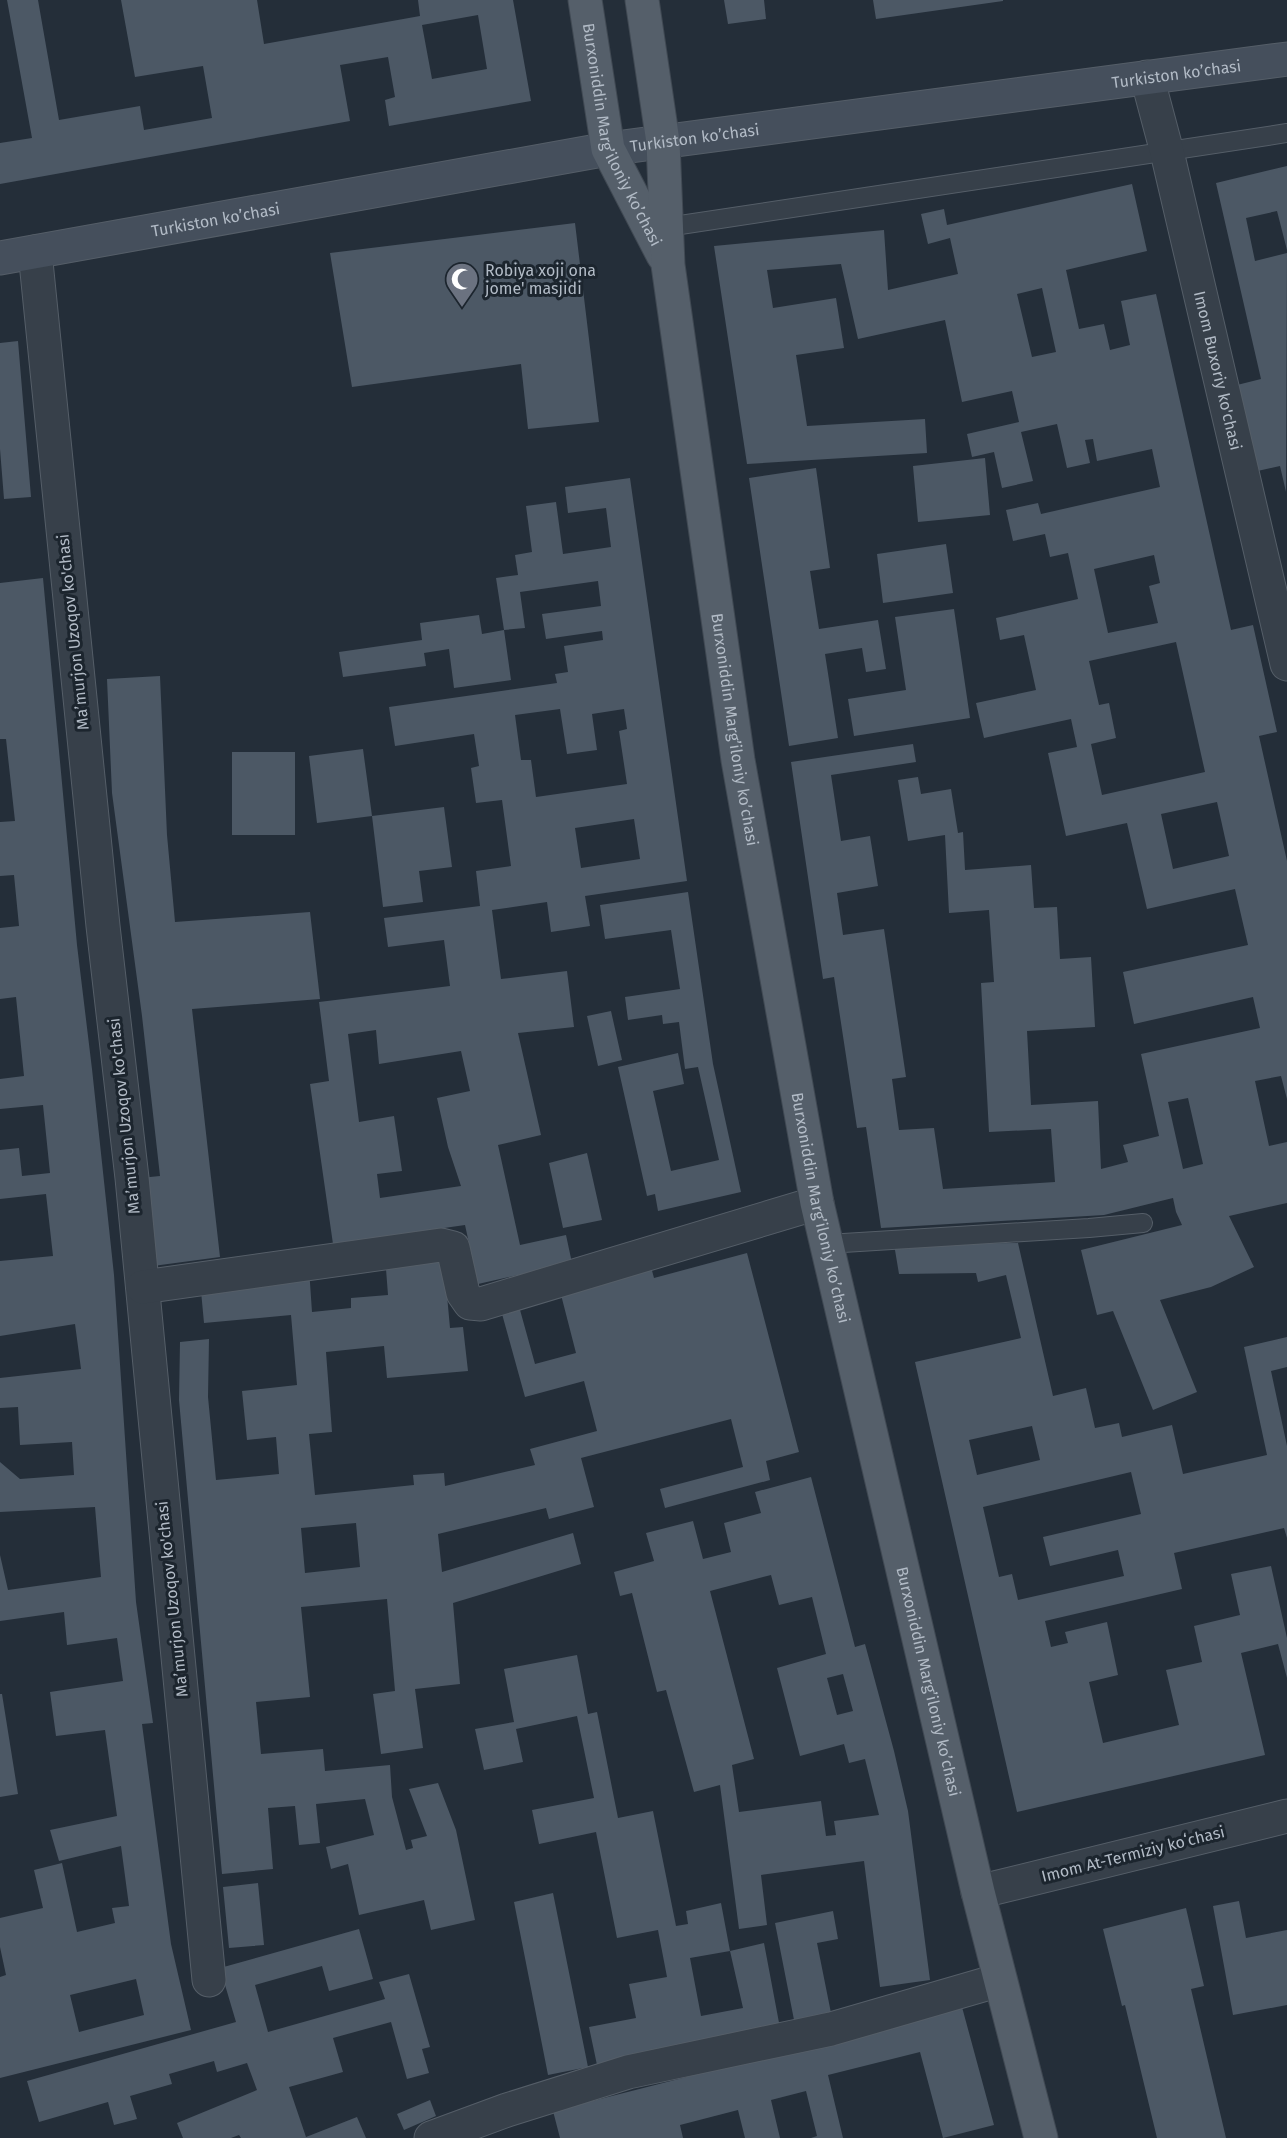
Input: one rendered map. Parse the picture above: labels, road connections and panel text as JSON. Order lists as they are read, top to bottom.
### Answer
{
  "streets": {
    "main road": ["Turkiston ko’chasi", "Burxoniddin Marg’iloniy ko’chasi"],
    "street": ["Imom Buxoriy ko'chasi", "Maʼmurjon Uzoqov ko'chasi", "Imom At-Termiziy koʻchasi"]
  },
  "crossings": [
    ["Turkiston ko’chasi", "Burxoniddin Marg’iloniy ko’chasi"],
    ["Turkiston ko’chasi", "Imom Buxoriy ko'chasi"],
    ["Turkiston ko’chasi", "Maʼmurjon Uzoqov ko'chasi"],
    ["Burxoniddin Marg’iloniy ko’chasi", "Imom At-Termiziy koʻchasi"]
  ],
  "places": {
    "mosque": ["Robiya xoji ona jome' masjidi"]
  }
}
